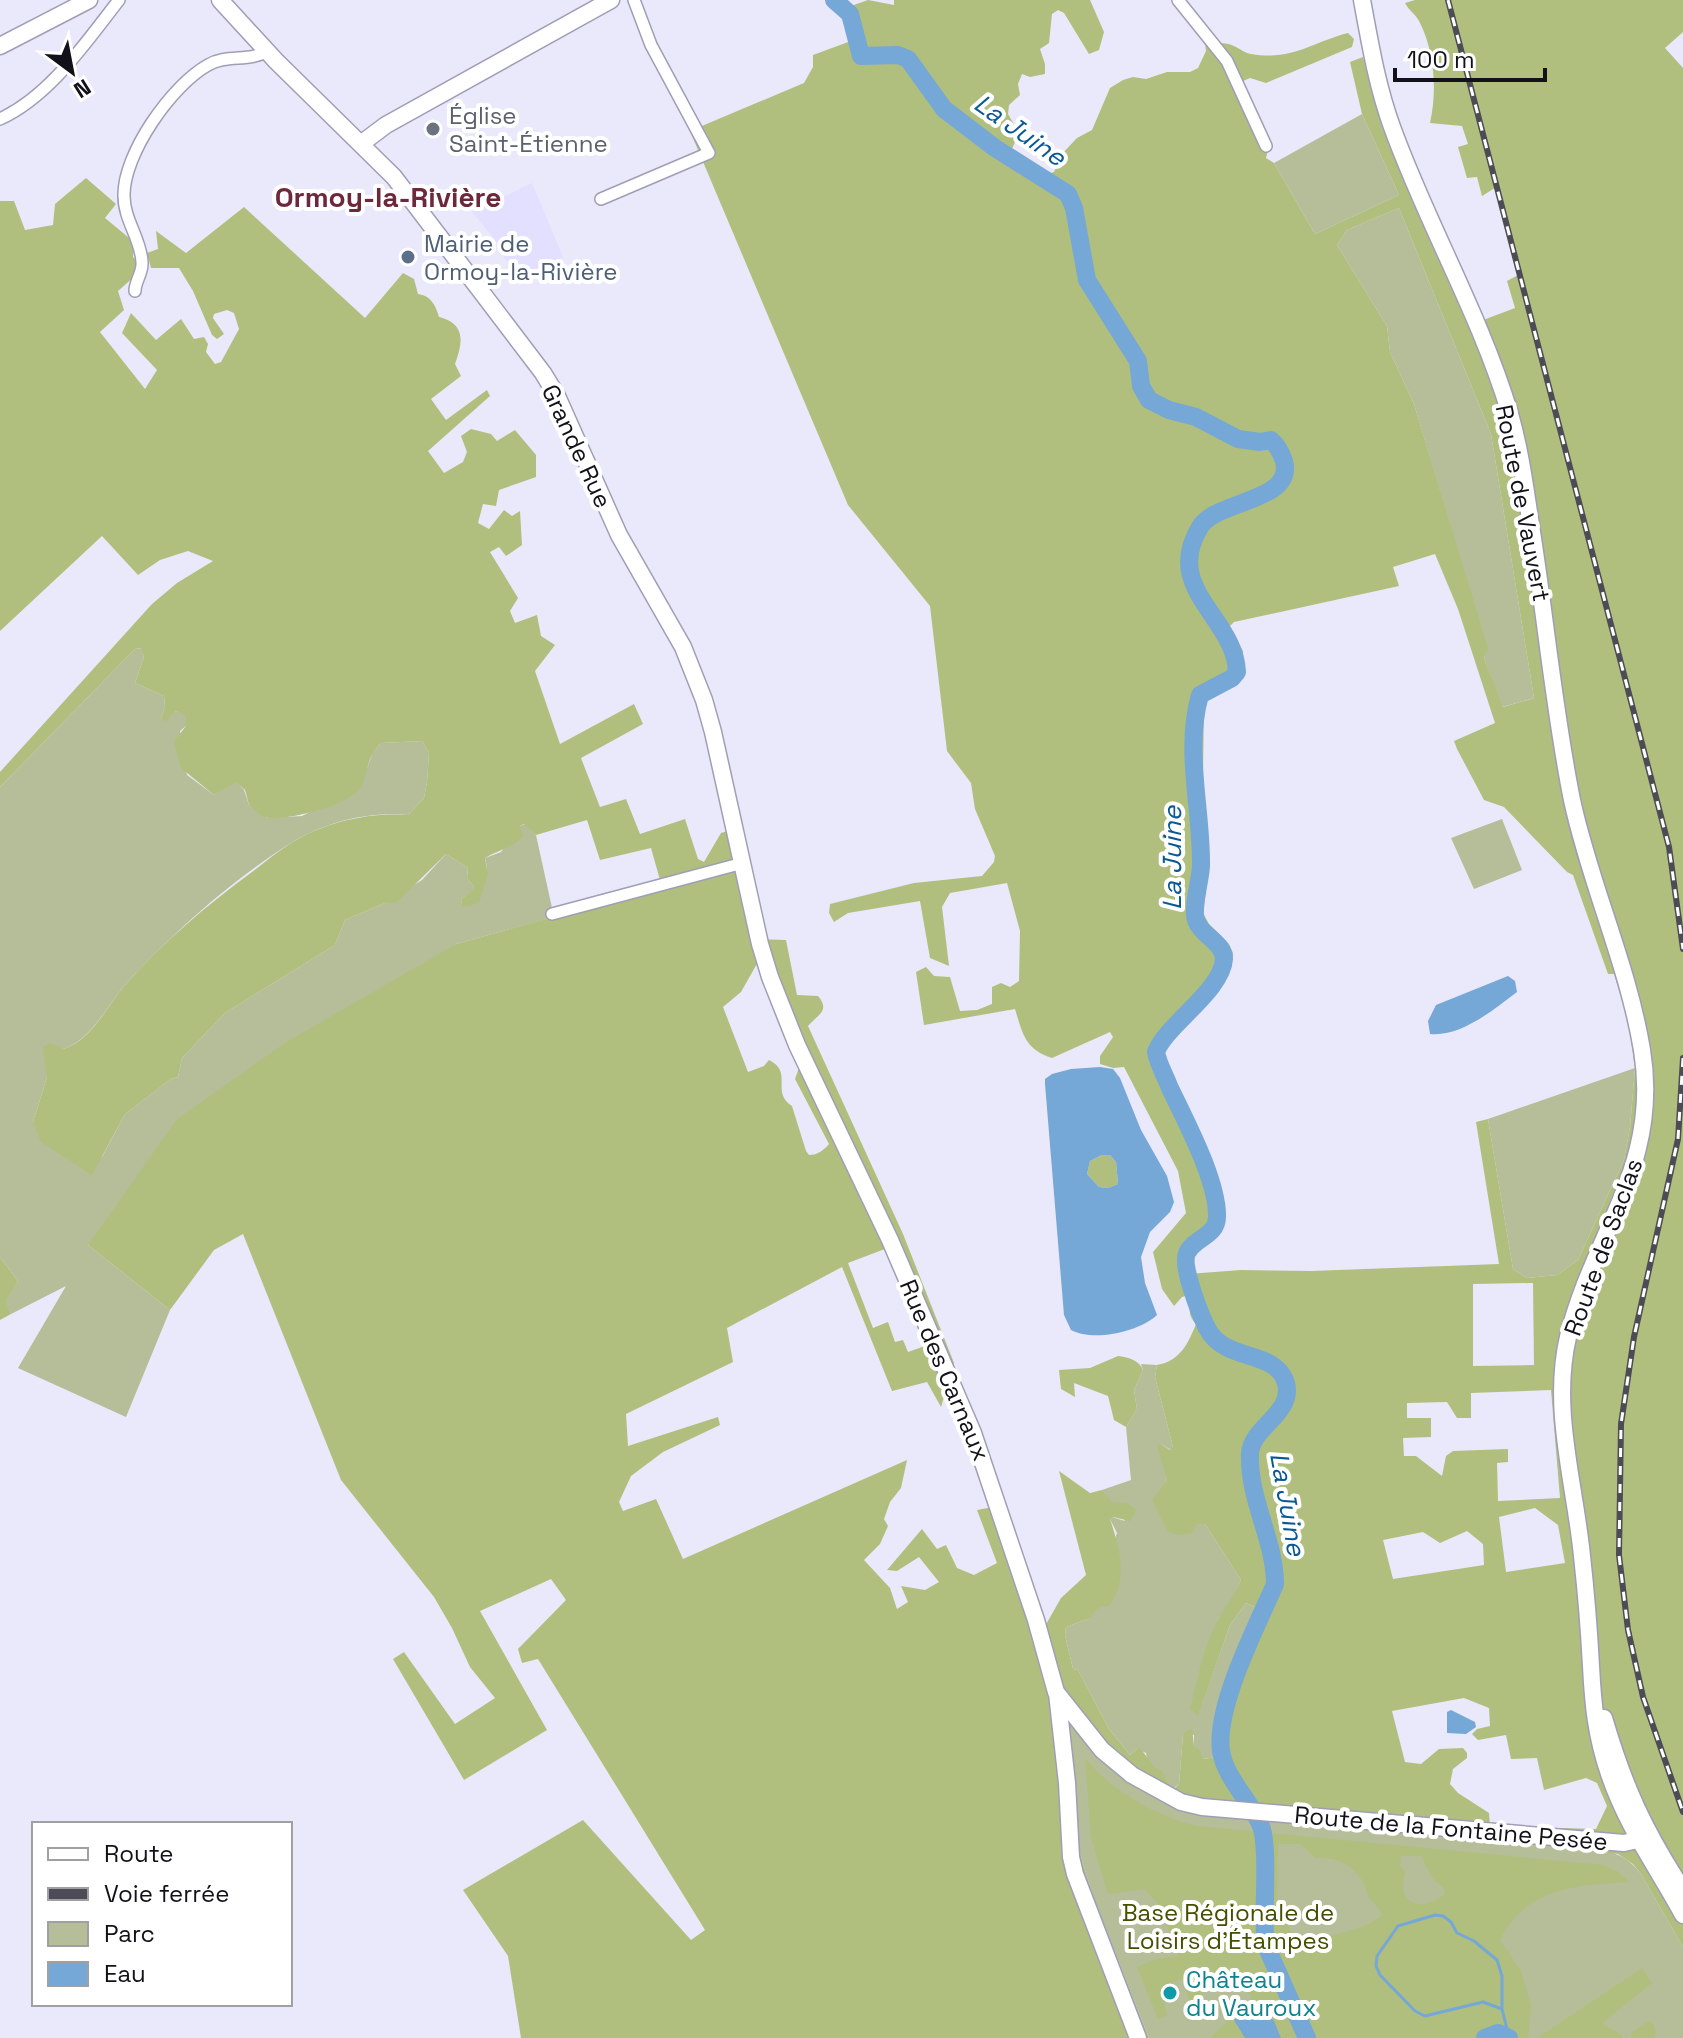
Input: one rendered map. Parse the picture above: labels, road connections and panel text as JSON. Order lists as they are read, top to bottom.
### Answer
{
  "streets": {
    "street": [
      "Grande Rue",
      "Route de Vauvert",
      "Route de Saclas",
      "Rue des Carnaux",
      "Route de la Fontaine Pesée"
    ]
  },
  "crossings": [
    ["Grande Rue", "Rue des Carnaux"],
    ["Route de Vauvert", "Route de Saclas"],
    ["Route de Saclas", "Route de la Fontaine Pesée"],
    ["Rue des Carnaux", "Route de la Fontaine Pesée"]
  ],
  "districts": ["Ormoy-la-Rivière"],
  "water": ["La Juine"],
  "parks": ["Base Régionale de Loisirs d'Étampes"],
  "places": ["Église Saint-Étienne", "Mairie de Ormoy-la-Rivière", "Château du Vauroux"],
  "legend": [
    "Route",
    "Voie ferrée",
    "Parc",
    "Eau"
  ],
  "scale_bar": "100 m",
  "north": "bottom right"
}
